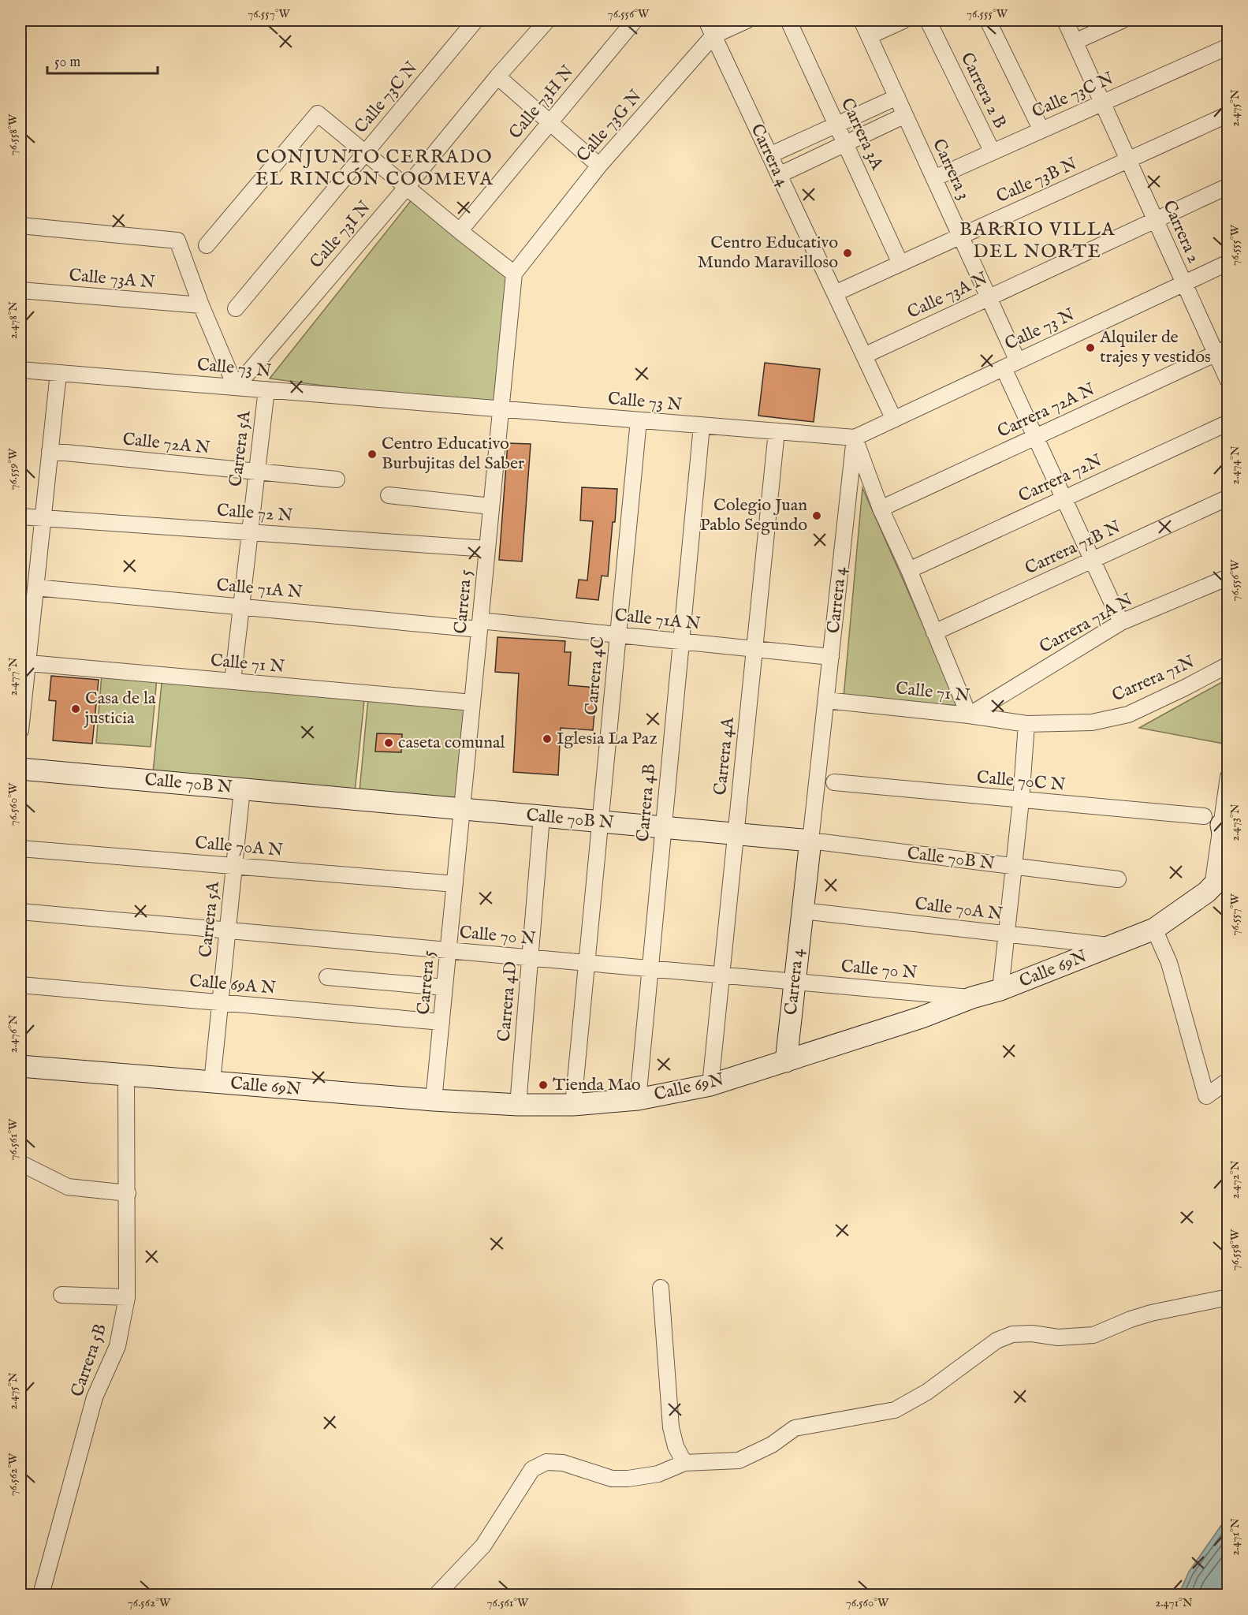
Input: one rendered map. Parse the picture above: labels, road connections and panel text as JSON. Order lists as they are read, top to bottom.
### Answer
{
  "streets": {
    "street": [
      "Carrera 2 B",
      "Calle 73C N",
      "Calle 73H N",
      "Calle 73G N",
      "Carrera 3A",
      "Carrera 4",
      "Carrera 3",
      "Calle 73B N",
      "Carrera 2",
      "Calle 73I N",
      "Calle 73A N",
      "Calle 73 N",
      "Carrera 72A N",
      "Calle 72A N",
      "Carrera 5A",
      "Carrera 72N",
      "Calle 72 N",
      "Carrera 71B N",
      "Calle 71A N",
      "Carrera 5",
      "Carrera 71A N",
      "Calle 71 N",
      "Carrera 4C",
      "Carrera 71N",
      "Carrera 4A",
      "Calle 70C N",
      "Calle 70B N",
      "Carrera 4B",
      "Calle 70A N",
      "Calle 70 N",
      "Calle 69N",
      "Calle 69A N",
      "Carrera 4D",
      "Carrera 5B"
    ]
  },
  "crossings": [
    ["Carrera 2 B", "Calle 73C N"],
    ["Calle 73C N", "Carrera 3"],
    ["Calle 73C N", "Carrera 2"],
    ["Calle 73G N", "Carrera 4"],
    ["Calle 73G N", "Carrera 5"],
    ["Carrera 3A", "Calle 73B N"],
    ["Carrera 4", "Calle 73B N"],
    ["Carrera 4", "Calle 73A N"],
    ["Carrera 4", "Calle 73 N"],
    ["Carrera 4", "Calle 71A N"],
    ["Carrera 4", "Calle 71 N"],
    ["Carrera 4", "Calle 70B N"],
    ["Carrera 4", "Calle 70A N"],
    ["Carrera 4", "Calle 70 N"],
    ["Carrera 4", "Calle 69N"],
    ["Carrera 3", "Calle 73B N"],
    ["Carrera 3", "Calle 73A N"],
    ["Carrera 3", "Calle 73 N"],
    ["Calle 73B N", "Carrera 2"],
    ["Carrera 2", "Calle 73A N"],
    ["Carrera 2", "Calle 73 N"],
    ["Carrera 2", "Carrera 72A N"],
    ["Calle 73I N", "Calle 73 N"],
    ["Calle 73I N", "Carrera 5A"],
    ["Calle 73A N", "Carrera 5A"],
    ["Calle 73 N", "Carrera 5A"],
    ["Calle 73 N", "Carrera 5"],
    ["Calle 73 N", "Carrera 4C"],
    ["Calle 73 N", "Carrera 4A"],
    ["Calle 73 N", "Carrera 4B"],
    ["Calle 72A N", "Carrera 5A"],
    ["Carrera 5A", "Calle 72 N"],
    ["Carrera 5A", "Calle 71A N"],
    ["Carrera 5A", "Calle 71 N"],
    ["Carrera 5A", "Calle 70B N"],
    ["Carrera 5A", "Calle 70A N"],
    ["Carrera 5A", "Calle 70 N"],
    ["Carrera 5A", "Calle 69N"],
    ["Carrera 5A", "Calle 69A N"],
    ["Calle 72 N", "Carrera 5"],
    ["Calle 71A N", "Carrera 5"],
    ["Calle 71A N", "Carrera 4C"],
    ["Calle 71A N", "Carrera 4A"],
    ["Calle 71A N", "Carrera 4B"],
    ["Carrera 5", "Calle 71 N"],
    ["Carrera 5", "Calle 70B N"],
    ["Carrera 5", "Calle 70A N"],
    ["Carrera 5", "Calle 70 N"],
    ["Carrera 5", "Calle 69N"],
    ["Carrera 5", "Calle 69A N"],
    ["Carrera 71A N", "Calle 71 N"],
    ["Calle 71 N", "Carrera 71N"],
    ["Carrera 4C", "Calle 70B N"],
    ["Carrera 4C", "Calle 70 N"],
    ["Carrera 4C", "Calle 69N"],
    ["Carrera 4A", "Calle 70B N"],
    ["Carrera 4A", "Calle 70 N"],
    ["Carrera 4A", "Calle 69N"],
    ["Calle 70B N", "Carrera 4B"],
    ["Calle 70B N", "Carrera 4D"],
    ["Carrera 4B", "Calle 70 N"],
    ["Carrera 4B", "Calle 69N"],
    ["Calle 70A N", "Calle 69N"],
    ["Calle 70 N", "Calle 69N"],
    ["Calle 70 N", "Carrera 4D"],
    ["Calle 69N", "Carrera 4D"],
    ["Calle 69N", "Carrera 5B"]
  ],
  "districts": ["CONJUNTO CERRADO EL RINCÓN COOMEVA", "BARRIO VILLA DEL NORTE"],
  "places": [
    "Centro Educativo Mundo Maravilloso",
    "Alquiler de trajes y vestidos",
    "Centro Educativo Burbujitas del Saber",
    "Colegio Juan Pablo Segundo",
    "Casa de la justicia",
    "Iglesia La Paz",
    "caseta comunal",
    "Tienda Mao"
  ],
  "scale_bar": "50 m",
  "coordinates": [
    "76.557°W",
    "76.556°W",
    "76.555°W",
    "2.475°N",
    "76.558°W",
    "2.478°N",
    "2.474°N",
    "76.559°W",
    "2.477°N",
    "76.560°W",
    "2.473°N",
    "2.476°N",
    "76.561°W",
    "2.472°N",
    "76.562°W",
    "2.471°N"
  ]
}
